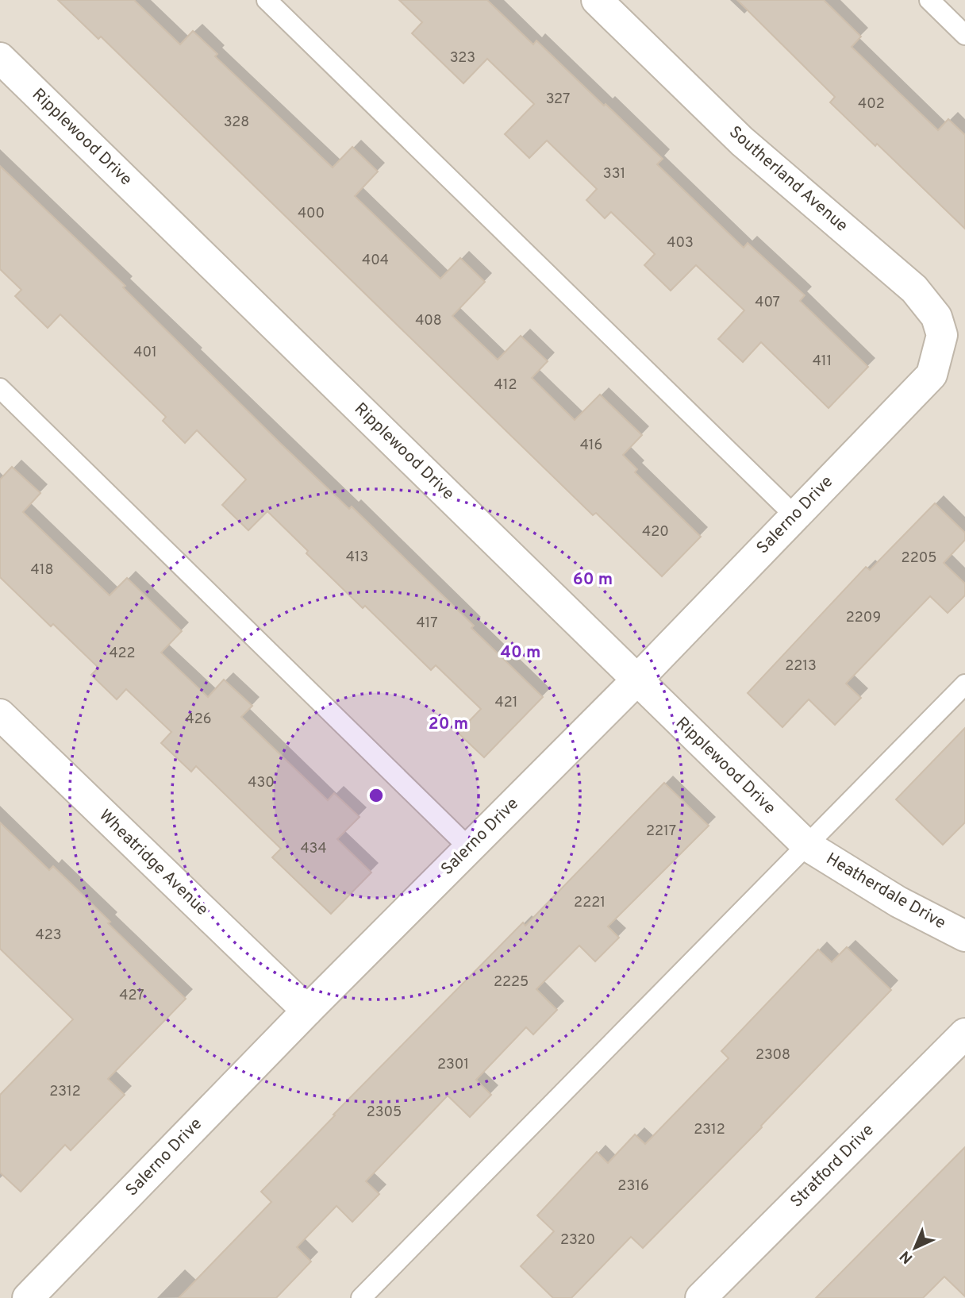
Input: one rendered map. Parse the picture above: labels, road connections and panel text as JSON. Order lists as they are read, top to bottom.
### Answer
{
  "streets": {
    "street": [
      "Ripplewood Drive",
      "Southerland Avenue",
      "Salerno Drive",
      "Wheatridge Avenue",
      "Heatherdale Drive",
      "Stratford Drive"
    ]
  },
  "crossings": [
    ["Ripplewood Drive", "Salerno Drive"],
    ["Ripplewood Drive", "Heatherdale Drive"],
    ["Southerland Avenue", "Salerno Drive"],
    ["Salerno Drive", "Wheatridge Avenue"]
  ],
  "house_numbers": [
    "323",
    "327",
    "402",
    "328",
    "331",
    "400",
    "403",
    "404",
    "407",
    "408",
    "401",
    "411",
    "412",
    "416",
    "420",
    "413",
    "2205",
    "418",
    "2209",
    "417",
    "422",
    "2213",
    "421",
    "426",
    "430",
    "2217",
    "434",
    "2221",
    "423",
    "2225",
    "427",
    "2308",
    "2301",
    "2312",
    "2305",
    "2312",
    "2316",
    "2320"
  ],
  "north": "bottom left",
  "rings": ["60 m", "40 m", "20 m"]
}
